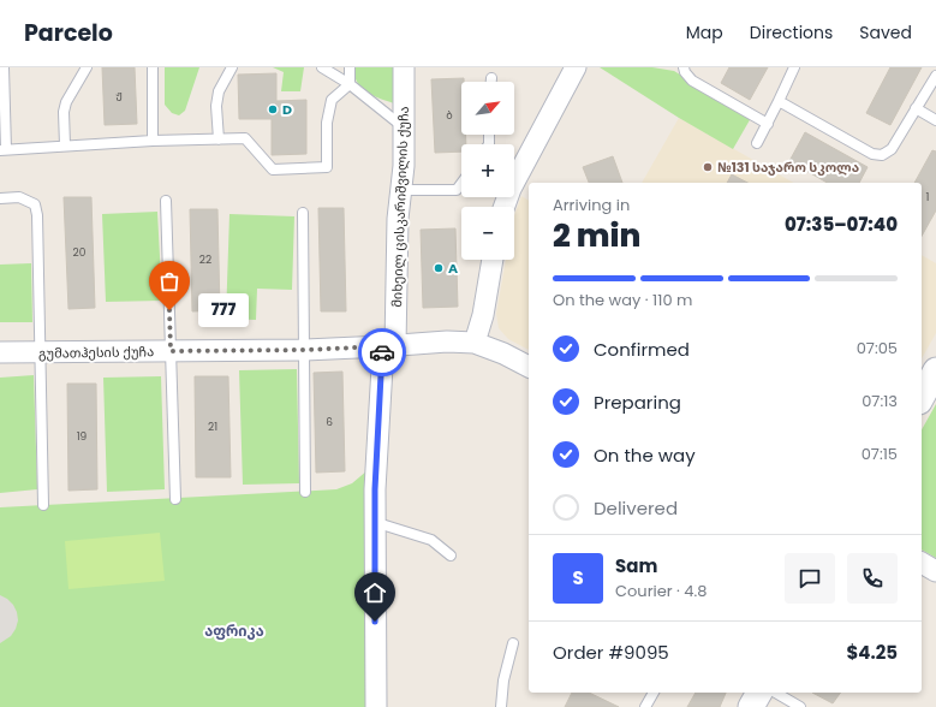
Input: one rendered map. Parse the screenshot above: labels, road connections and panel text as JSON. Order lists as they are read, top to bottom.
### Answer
{
  "streets": {
    "street": ["მიხეილ ცისკარიშვილის ქუჩა", "გუმათჰესის ქუჩა"]
  },
  "crossings": [
    ["მიხეილ ცისკარიშვილის ქუჩა", "გუმათჰესის ქუჩა"]
  ],
  "districts": ["აფრიკა"],
  "places": [
    "D",
    "№131 საჯარო სკოლა",
    "A",
    "777"
  ],
  "house_numbers": [
    "ჟ",
    "ბ",
    "1",
    "20",
    "22",
    "6",
    "21",
    "19"
  ],
  "north": "top right",
  "page": {
    "header": "Parcelo",
    "nav": ["Map", "Directions", "Saved"],
    "map_buttons": ["+", "−"],
    "heading": ["2 min", "Arriving in", "07:35–07:40"],
    "panel": [
      "Sam",
      "Courier · 4.8",
      "Order #9095",
      "$4.25"
    ],
    "bar": "On the way · 110 m",
    "bubble": "777",
    "list": [
      ["Confirmed", "07:05"],
      ["Preparing", "07:13"],
      ["On the way", "07:15"],
      "Delivered"
    ],
    "round": "S"
  }
}
